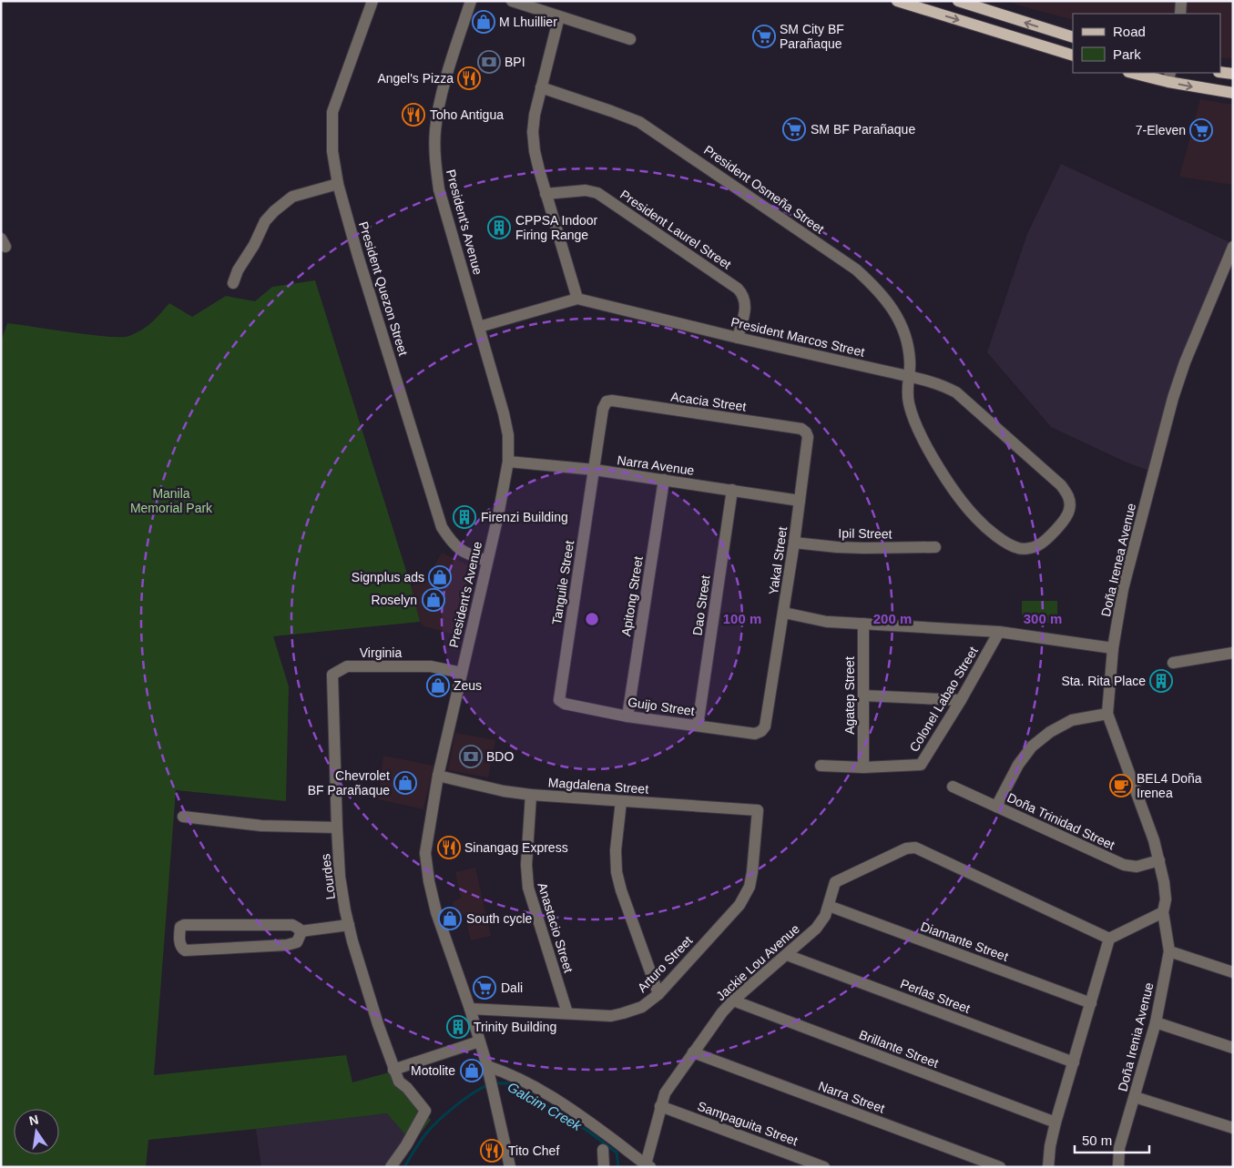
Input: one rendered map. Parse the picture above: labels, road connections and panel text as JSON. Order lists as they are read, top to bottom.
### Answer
{
  "streets": {
    "street": [
      "President Osmeña Street",
      "President's Avenue",
      "President Laurel Street",
      "President Quezon Street",
      "President Marcos Street",
      "Acacia Street",
      "Narra Avenue",
      "Ipil Street",
      "Doña Irenea Avenue",
      "Yakal Street",
      "Tanguile Street",
      "Apitong Street",
      "Dao Street",
      "Virginia",
      "Agatep Street",
      "Colonel Labao Street",
      "Guijo Street",
      "Magdalena Street",
      "Doña Trinidad Street",
      "Lourdes",
      "Anastacio Street",
      "Diamante Street",
      "Jackie Lou Avenue",
      "Arturo Street",
      "Perlas Street",
      "Doña Irenia Avenue",
      "Brillante Street",
      "Narra Street",
      "Sampaguita Street"
    ]
  },
  "crossings": [
    ["President Osmeña Street", "President Marcos Street"],
    ["President's Avenue", "President Quezon Street"],
    ["President's Avenue", "President Marcos Street"],
    ["President's Avenue", "Narra Avenue"],
    ["President's Avenue", "Virginia"],
    ["President's Avenue", "Magdalena Street"],
    ["President's Avenue", "Jackie Lou Avenue"],
    ["President's Avenue", "Arturo Street"],
    ["President Laurel Street", "President Marcos Street"],
    ["Acacia Street", "Narra Avenue"],
    ["Acacia Street", "Yakal Street"],
    ["Acacia Street", "Tanguile Street"],
    ["Narra Avenue", "Yakal Street"],
    ["Narra Avenue", "Tanguile Street"],
    ["Narra Avenue", "Apitong Street"],
    ["Narra Avenue", "Dao Street"],
    ["Ipil Street", "Yakal Street"],
    ["Doña Irenea Avenue", "Doña Trinidad Street"],
    ["Doña Irenea Avenue", "Doña Irenia Avenue"],
    ["Yakal Street", "Guijo Street"],
    ["Tanguile Street", "Guijo Street"],
    ["Apitong Street", "Guijo Street"],
    ["Dao Street", "Guijo Street"],
    ["Virginia", "Lourdes"],
    ["Agatep Street", "Colonel Labao Street"],
    ["Magdalena Street", "Anastacio Street"],
    ["Magdalena Street", "Arturo Street"],
    ["Anastacio Street", "Arturo Street"],
    ["Diamante Street", "Jackie Lou Avenue"],
    ["Jackie Lou Avenue", "Perlas Street"],
    ["Jackie Lou Avenue", "Brillante Street"],
    ["Jackie Lou Avenue", "Narra Street"],
    ["Jackie Lou Avenue", "Sampaguita Street"]
  ],
  "water": ["Galcim Creek"],
  "parks": ["Manila Memorial Park"],
  "places": {
    "shop": [
      "M Lhuillier",
      "Signplus ads",
      "Roselyn",
      "Zeus",
      "Chevrolet BF Parañaque",
      "South cycle",
      "Motolite"
    ],
    "supermarket": [
      "SM City BF Parañaque",
      "SM BF Parañaque",
      "7-Eleven",
      "Dali"
    ],
    "bank": ["BPI", "BDO"],
    "restaurant": [
      "Angel's Pizza",
      "Toho Antigua",
      "Sinangag Express",
      "Tito Chef"
    ],
    "building": [
      "CPPSA Indoor Firing Range",
      "Firenzi Building",
      "Sta. Rita Place",
      "Trinity Building"
    ],
    "cafe": ["BEL4 Doña Irenea"]
  },
  "legend": ["Road", "Park"],
  "scale_bar": "50 m",
  "north": "top",
  "rings": ["100 m", "200 m", "300 m"]
}
